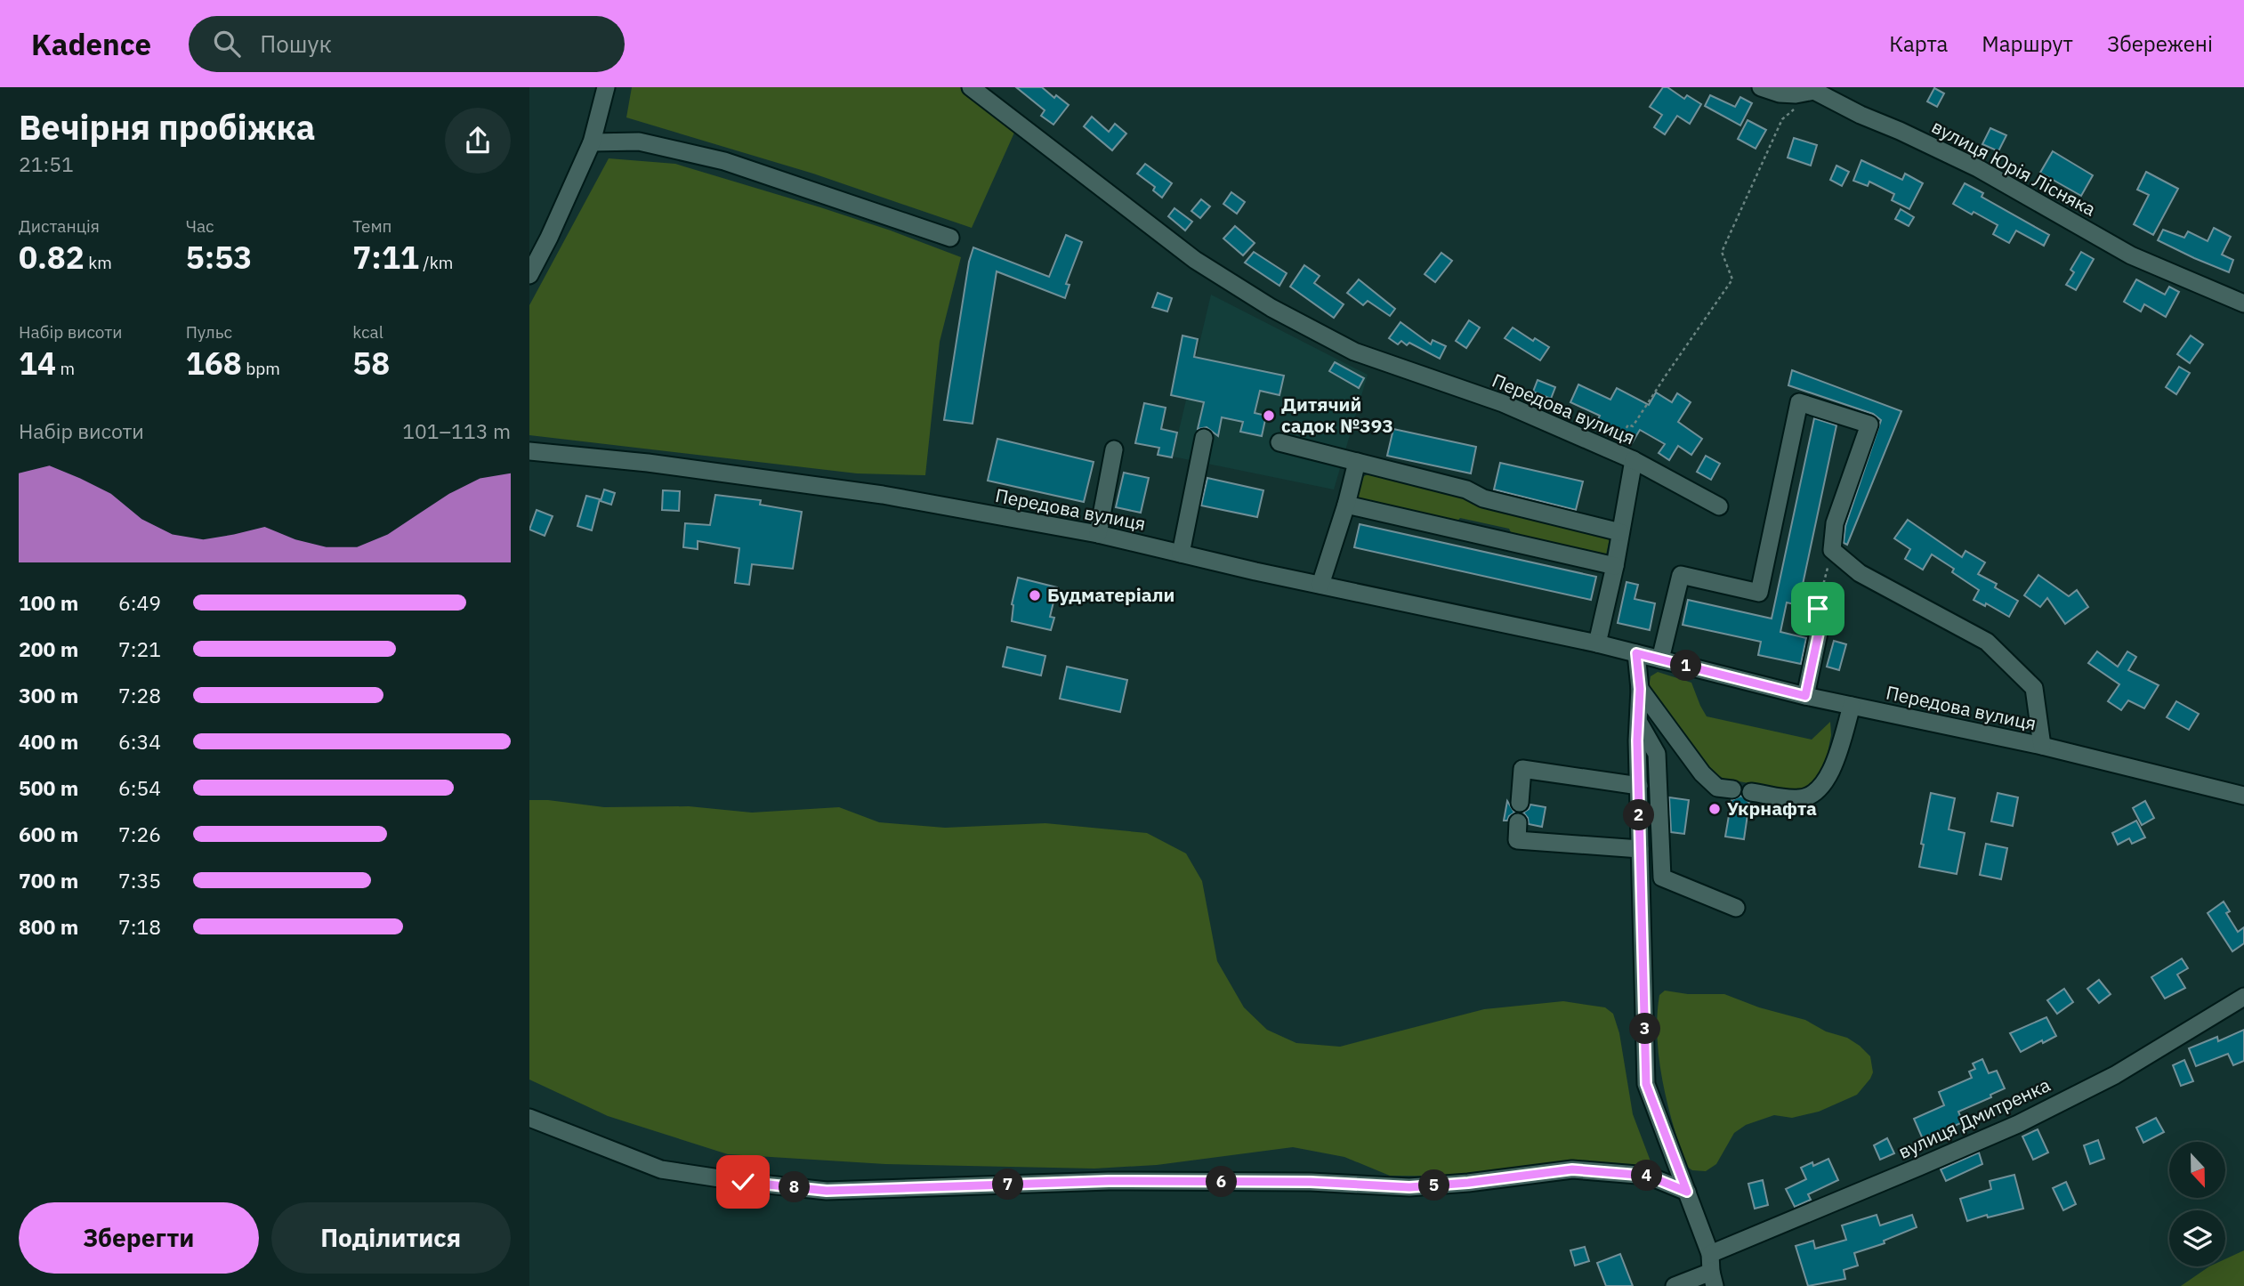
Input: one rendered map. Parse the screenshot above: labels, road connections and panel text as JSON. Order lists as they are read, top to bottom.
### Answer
{
  "streets": {
    "street": ["вулиця Юрія Лісняка", "Передова вулиця", "вулиця Дмитренка"]
  },
  "places": ["Дитячий садок №393", "Будматеріали", "Укрнафта"],
  "north": "bottom",
  "page": {
    "header": "Kadence",
    "search": "Пошук",
    "nav": ["Карта", "Маршрут", "Збережені"],
    "heading": ["Вечірня пробіжка", "21:51"],
    "stats": [
      ["Дистанція", "0.82 km"],
      ["Час", "5:53"],
      ["Темп", "7:11 /km"],
      ["Набір висоти", "14 m"],
      ["Пульс", "168 bpm"],
      ["kcal", "58"]
    ],
    "chart": ["Набір висоти", "101–113 m"],
    "list": [
      {
        "name": "100 m",
        "note": "6:49"
      },
      {
        "name": "200 m",
        "note": "7:21"
      },
      {
        "name": "300 m",
        "note": "7:28"
      },
      {
        "name": "400 m",
        "note": "6:34"
      },
      {
        "name": "500 m",
        "note": "6:54"
      },
      {
        "name": "600 m",
        "note": "7:26"
      },
      {
        "name": "700 m",
        "note": "7:35"
      },
      {
        "name": "800 m",
        "note": "7:18"
      }
    ],
    "pins": [
      "1",
      "2",
      "3",
      "4",
      "6",
      "7",
      "5",
      "8"
    ],
    "buttons": ["Зберегти", "Поділитися"]
  }
}
